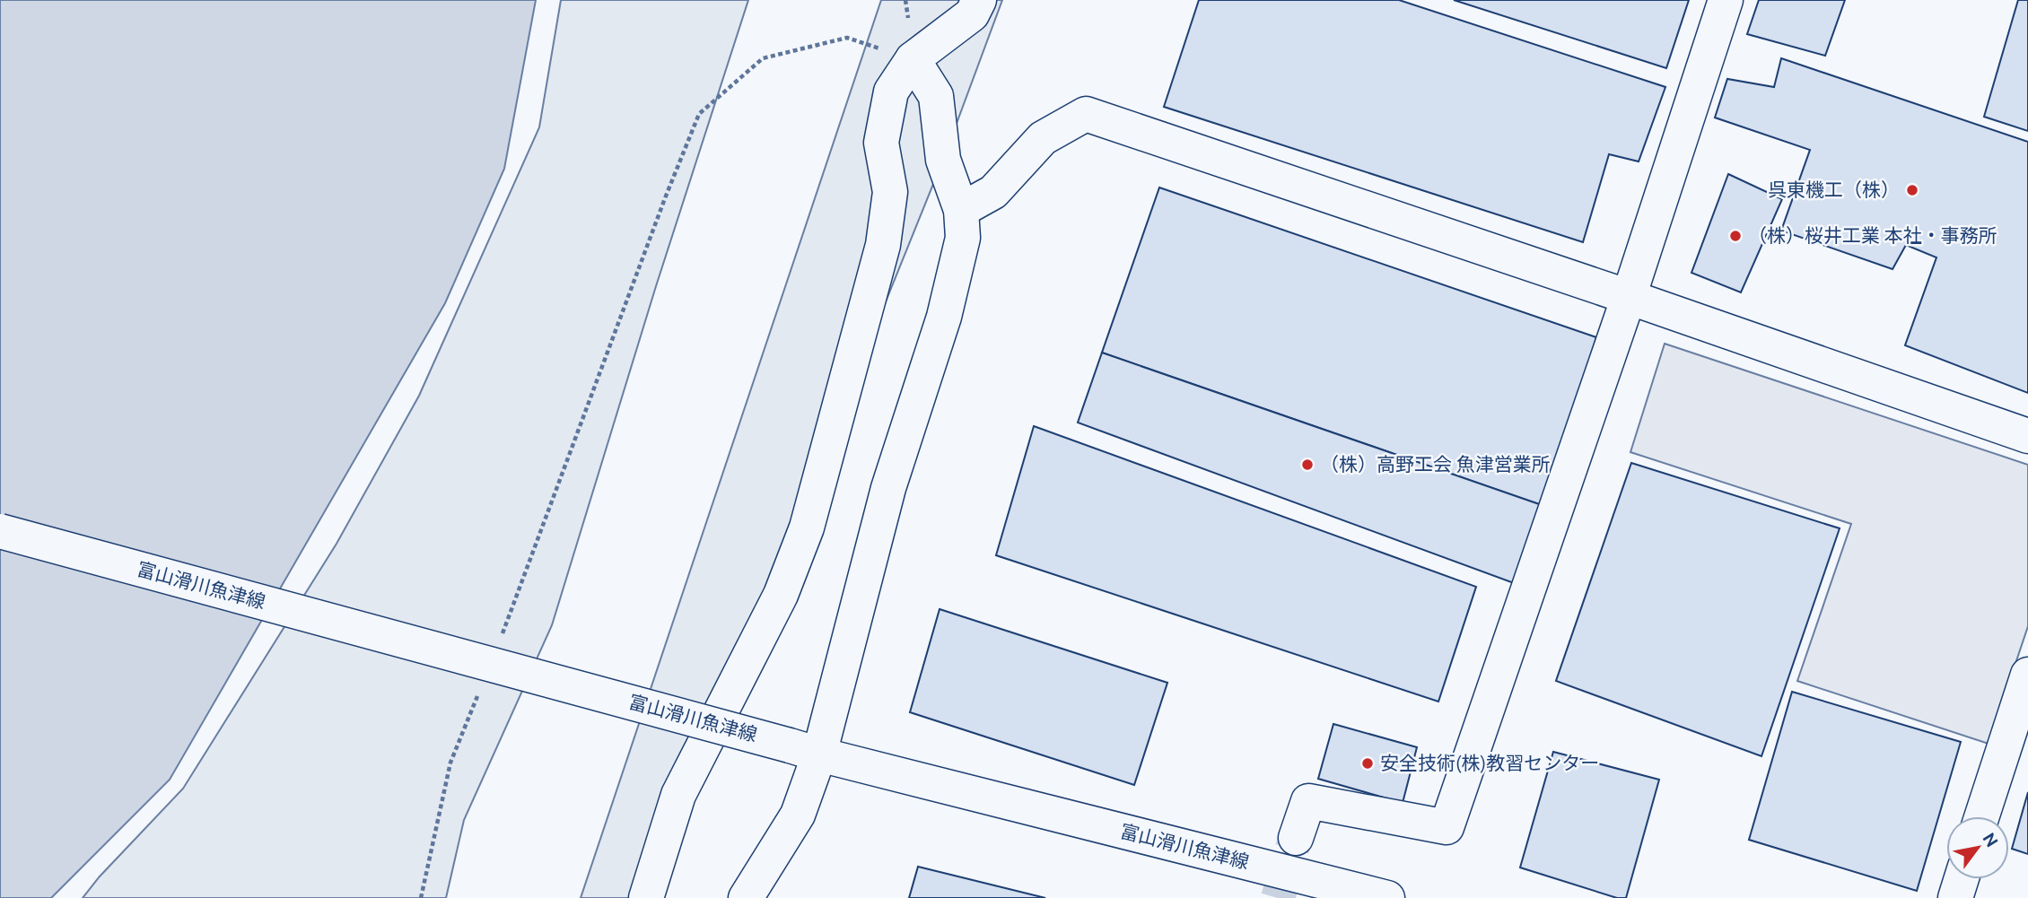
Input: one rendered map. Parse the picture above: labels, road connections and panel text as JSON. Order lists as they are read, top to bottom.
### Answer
{
  "streets": {
    "street": ["富山滑川魚津線"]
  },
  "places": [
    "呉東機工（株）",
    "（株）桜井工業 本社・事務所",
    "（株）高野工会 魚津営業所",
    "安全技術(株)教習センター"
  ],
  "north": "top right"
}
